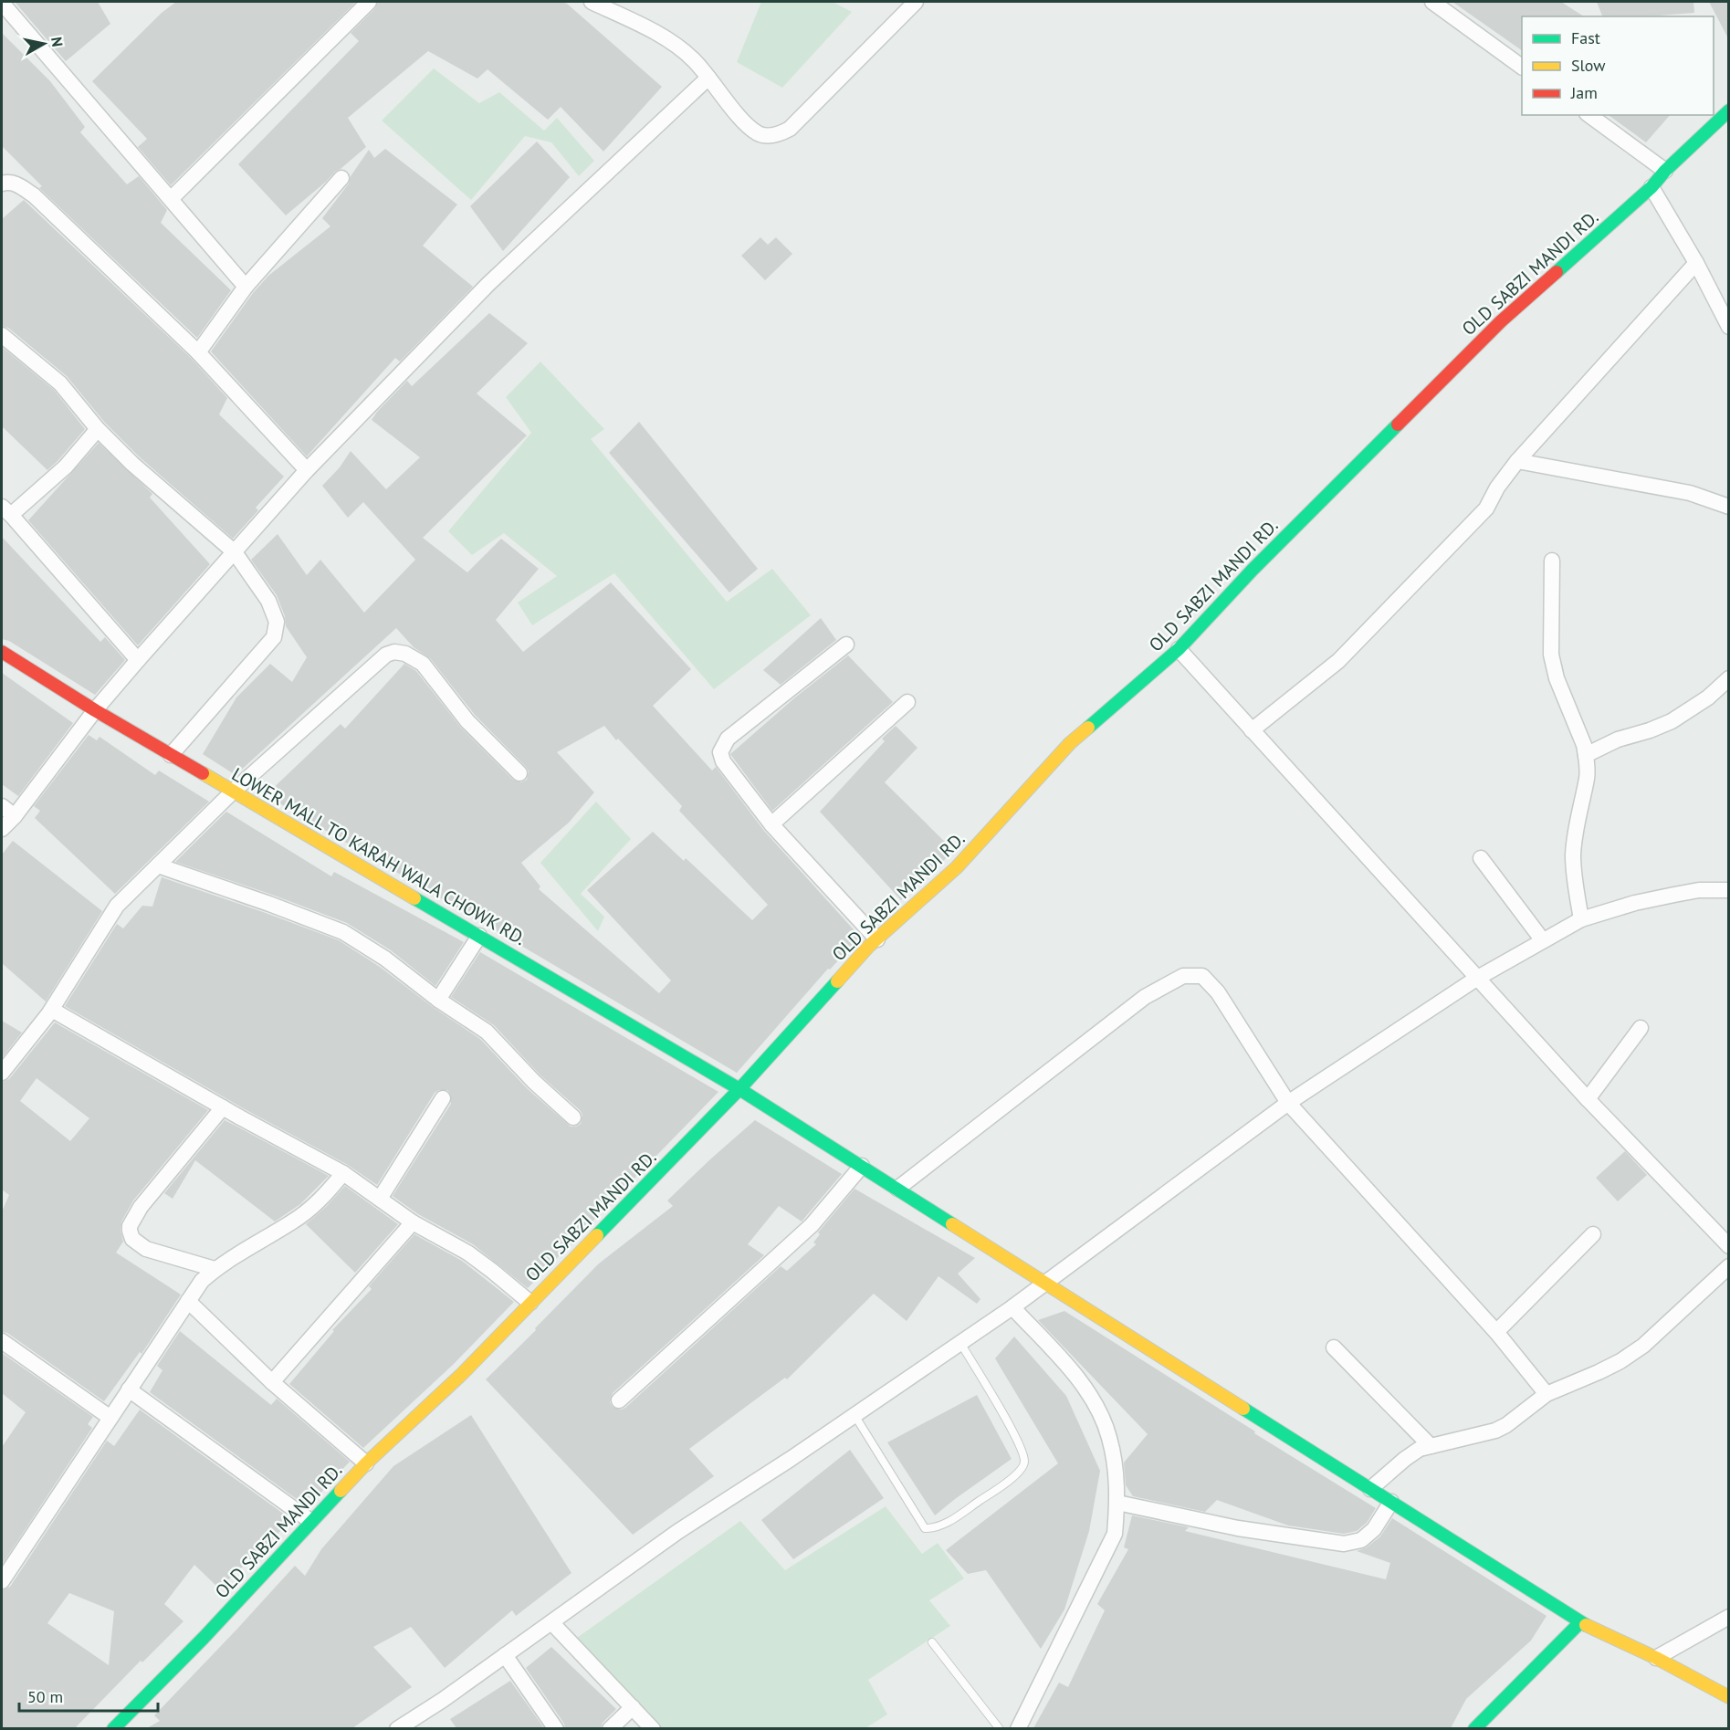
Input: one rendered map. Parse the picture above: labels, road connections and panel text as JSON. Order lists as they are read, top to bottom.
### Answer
{
  "streets": {
    "street": ["OLD SABZI MANDI RD.", "LOWER MALL TO KARAH WALA CHOWK RD."]
  },
  "crossings": [
    ["OLD SABZI MANDI RD.", "LOWER MALL TO KARAH WALA CHOWK RD."]
  ],
  "legend": ["Fast", "Slow", "Jam"],
  "scale_bar": "50 m",
  "north": "right"
}
